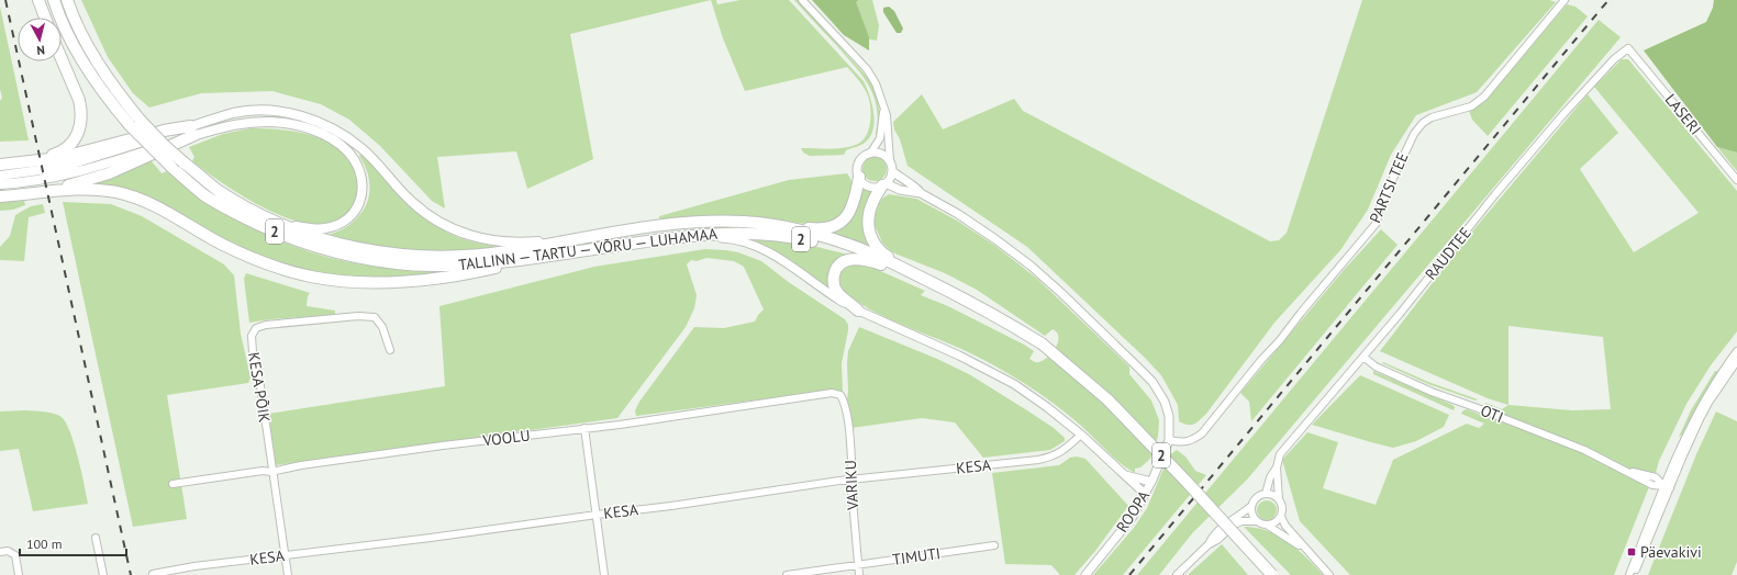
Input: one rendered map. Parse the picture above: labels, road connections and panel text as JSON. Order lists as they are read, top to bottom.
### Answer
{
  "streets": {
    "highway": ["2", "TALLINN — TARTU — VÕRU — LUHAMAA"],
    "street": [
      "LASERI",
      "PARTSI TEE",
      "RAUDTEE",
      "KESA PÕIK",
      "OTI",
      "VOOLU",
      "KESA",
      "VARIKU",
      "ROOPA",
      "TIMUTI"
    ]
  },
  "crossings": [
    ["LASERI", "RAUDTEE"],
    ["PARTSI TEE", "ROOPA"],
    ["RAUDTEE", "OTI"],
    ["KESA PÕIK", "VOOLU"],
    ["KESA PÕIK", "KESA"],
    ["VOOLU", "VARIKU"],
    ["KESA", "VARIKU"],
    ["VARIKU", "TIMUTI"]
  ],
  "places": {
    "transit": ["Päevakivi"]
  },
  "scale_bar": "100 m",
  "north": "bottom"
}
